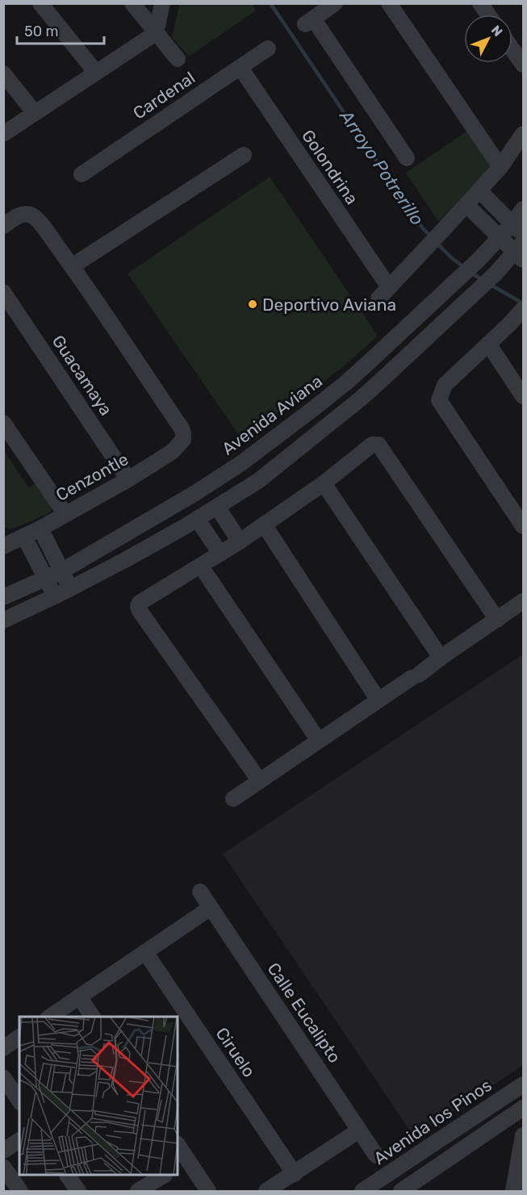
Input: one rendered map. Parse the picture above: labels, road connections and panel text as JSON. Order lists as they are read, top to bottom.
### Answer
{
  "streets": {
    "street": [
      "Cardenal",
      "Golondrina",
      "Guacamaya",
      "Avenida Aviana",
      "Cenzontle",
      "Calle Eucalipto",
      "Ciruelo",
      "Avenida los Pinos"
    ]
  },
  "crossings": [
    ["Cardenal", "Golondrina"],
    ["Guacamaya", "Cenzontle"]
  ],
  "water": ["Arroyo Potrerillo"],
  "places": ["Deportivo Aviana"],
  "scale_bar": "50 m",
  "north": "top right"
}
